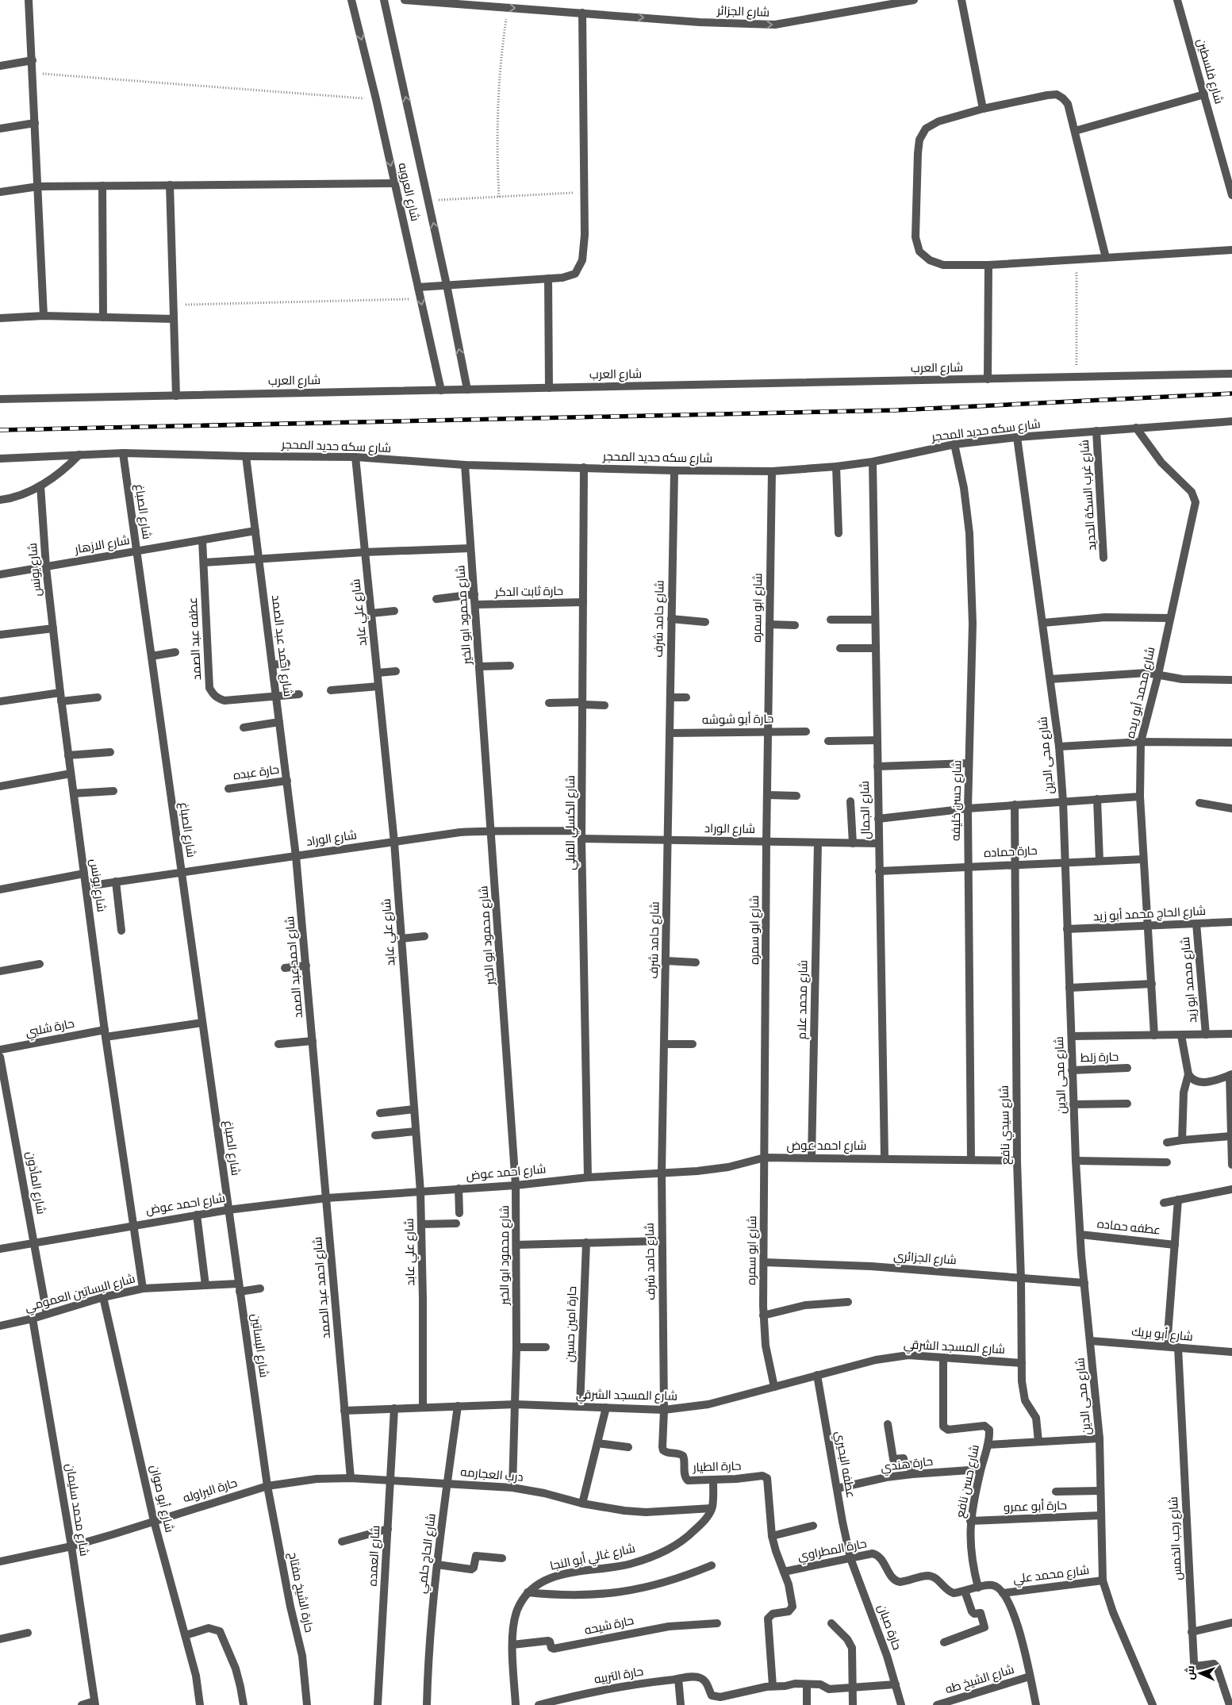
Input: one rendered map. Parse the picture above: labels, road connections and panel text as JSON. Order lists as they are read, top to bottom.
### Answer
{
  "streets": {
    "street": [
      "شارع الجزائر",
      "شارع فلسطين",
      "شارع العروبه",
      "شارع العرب",
      "شارع سكه حديد المحجر",
      "شارع غرب السكة الحديد",
      "شارع الصباغ",
      "شارع الازهار",
      "شارع يونس",
      "حارة ثابت الدكر",
      "شارع ابو سمره",
      "شارع علي عابد",
      "شارع محمود ابو الخير",
      "شارع حامد شرف",
      "عطفه عبد الصمد",
      "شارع احمد عبد الصمد",
      "شارع محمد أبو ريده",
      "حارة أبو شوشه",
      "شارع محى الدين",
      "حارة عبده",
      "شارع حسن خليفه",
      "شارع الجمال",
      "شارع الكسلي القبلي",
      "شارع الوراد",
      "حارة حماده",
      "شارع الحاج محمد أبو زيد",
      "شارع محمد ابو زيد",
      "شارع محمد علام",
      "حارة شلبي",
      "حارة زلط",
      "شارع سيدي نافع",
      "شارع احمد عوض",
      "شارع المأذون",
      "عطفه حماده",
      "شارع الجزائري",
      "شارع البساتين العمومي",
      "حارة امين حسين",
      "شارع أبو بريك",
      "شارع البساتين",
      "شارع المسجد الشرقي",
      "عطفه البحيري",
      "حارة هندي",
      "حارة الطيار",
      "درب العجارمه",
      "شارع حسن نافع",
      "حارة البراوله",
      "شارع أبو صوان",
      "حارة أبو عمرو",
      "شارع محمد سليمان",
      "شارع رجب الخمس",
      "حارة المطراوي",
      "شارع الحاج حلمي",
      "شارع العمده",
      "شارع غالي أبو النجا",
      "شارع محمد علي",
      "حارة الشيخ مفتاح",
      "حارة شيحه",
      "حارة صبان",
      "حارة التربيه",
      "شارع الشيخ طه"
    ]
  },
  "crossings": [
    ["شارع العروبه", "شارع العرب"],
    ["شارع سكه حديد المحجر", "شارع غرب السكة الحديد"],
    ["شارع سكه حديد المحجر", "شارع الصباغ"],
    ["شارع سكه حديد المحجر", "شارع ابو سمره"],
    ["شارع سكه حديد المحجر", "شارع علي عابد"],
    ["شارع سكه حديد المحجر", "شارع محمود ابو الخير"],
    ["شارع سكه حديد المحجر", "شارع حامد شرف"],
    ["شارع سكه حديد المحجر", "شارع احمد عبد الصمد"],
    ["شارع سكه حديد المحجر", "شارع محمد أبو ريده"],
    ["شارع سكه حديد المحجر", "شارع محى الدين"],
    ["شارع سكه حديد المحجر", "شارع حسن خليفه"],
    ["شارع سكه حديد المحجر", "شارع الجمال"],
    ["شارع سكه حديد المحجر", "شارع الكسلي القبلي"],
    ["شارع الصباغ", "شارع الازهار"],
    ["شارع الصباغ", "شارع الوراد"],
    ["شارع الصباغ", "حارة شلبي"],
    ["شارع الصباغ", "شارع احمد عوض"],
    ["شارع الصباغ", "شارع البساتين"],
    ["شارع الازهار", "شارع يونس"],
    ["شارع الازهار", "عطفه عبد الصمد"],
    ["شارع الازهار", "شارع احمد عبد الصمد"],
    ["شارع يونس", "شارع الوراد"],
    ["شارع يونس", "حارة شلبي"],
    ["شارع يونس", "شارع احمد عوض"],
    ["شارع يونس", "شارع البساتين العمومي"],
    ["حارة ثابت الدكر", "شارع محمود ابو الخير"],
    ["حارة ثابت الدكر", "شارع الكسلي القبلي"],
    ["شارع ابو سمره", "حارة أبو شوشه"],
    ["شارع ابو سمره", "شارع الوراد"],
    ["شارع ابو سمره", "شارع احمد عوض"],
    ["شارع ابو سمره", "شارع الجزائري"],
    ["شارع ابو سمره", "شارع المسجد الشرقي"],
    ["شارع علي عابد", "شارع الوراد"],
    ["شارع علي عابد", "شارع احمد عوض"],
    ["شارع علي عابد", "شارع المسجد الشرقي"],
    ["شارع محمود ابو الخير", "شارع الوراد"],
    ["شارع محمود ابو الخير", "شارع احمد عوض"],
    ["شارع محمود ابو الخير", "شارع المسجد الشرقي"],
    ["شارع محمود ابو الخير", "درب العجارمه"],
    ["شارع حامد شرف", "حارة أبو شوشه"],
    ["شارع حامد شرف", "شارع الوراد"],
    ["شارع حامد شرف", "شارع احمد عوض"],
    ["شارع حامد شرف", "شارع المسجد الشرقي"],
    ["شارع حامد شرف", "حارة الطيار"],
    ["عطفه عبد الصمد", "شارع احمد عبد الصمد"],
    ["شارع احمد عبد الصمد", "حارة عبده"],
    ["شارع احمد عبد الصمد", "شارع الوراد"],
    ["شارع احمد عبد الصمد", "شارع احمد عوض"],
    ["شارع احمد عبد الصمد", "شارع المسجد الشرقي"],
    ["شارع احمد عبد الصمد", "درب العجارمه"],
    ["شارع محمد أبو ريده", "حارة حماده"],
    ["شارع محمد أبو ريده", "شارع الحاج محمد أبو زيد"],
    ["شارع محى الدين", "حارة حماده"],
    ["شارع محى الدين", "شارع الحاج محمد أبو زيد"],
    ["شارع محى الدين", "حارة زلط"],
    ["شارع محى الدين", "عطفه حماده"],
    ["شارع محى الدين", "شارع الجزائري"],
    ["شارع محى الدين", "شارع أبو بريك"],
    ["شارع محى الدين", "حارة أبو عمرو"],
    ["شارع محى الدين", "شارع محمد علي"],
    ["شارع حسن خليفه", "حارة حماده"],
    ["شارع حسن خليفه", "شارع احمد عوض"],
    ["شارع الجمال", "شارع الوراد"],
    ["شارع الجمال", "حارة حماده"],
    ["شارع الجمال", "شارع احمد عوض"],
    ["شارع الكسلي القبلي", "شارع الوراد"],
    ["شارع الكسلي القبلي", "شارع احمد عوض"],
    ["شارع الوراد", "شارع محمد علام"],
    ["حارة حماده", "شارع سيدي نافع"],
    ["شارع الحاج محمد أبو زيد", "شارع محمد ابو زيد"],
    ["شارع محمد علام", "شارع احمد عوض"],
    ["شارع سيدي نافع", "شارع احمد عوض"],
    ["شارع سيدي نافع", "شارع الجزائري"],
    ["شارع سيدي نافع", "شارع المسجد الشرقي"],
    ["شارع احمد عوض", "شارع المأذون"],
    ["شارع احمد عوض", "شارع البساتين"],
    ["شارع المأذون", "شارع البساتين العمومي"],
    ["شارع البساتين العمومي", "شارع البساتين"],
    ["شارع البساتين العمومي", "شارع أبو صوان"],
    ["شارع البساتين العمومي", "شارع محمد سليمان"],
    ["حارة امين حسين", "شارع المسجد الشرقي"],
    ["شارع أبو بريك", "شارع رجب الخمس"],
    ["شارع البساتين", "درب العجارمه"],
    ["شارع البساتين", "حارة البراوله"],
    ["شارع البساتين", "حارة الشيخ مفتاح"],
    ["شارع المسجد الشرقي", "عطفه البحيري"],
    ["شارع المسجد الشرقي", "حارة الطيار"],
    ["شارع المسجد الشرقي", "شارع حسن نافع"],
    ["شارع المسجد الشرقي", "شارع الحاج حلمي"],
    ["شارع المسجد الشرقي", "شارع العمده"],
    ["عطفه البحيري", "حارة هندي"],
    ["عطفه البحيري", "حارة المطراوي"],
    ["عطفه البحيري", "حارة صبان"],
    ["حارة هندي", "شارع حسن نافع"],
    ["درب العجارمه", "حارة البراوله"],
    ["درب العجارمه", "شارع الحاج حلمي"],
    ["درب العجارمه", "شارع العمده"],
    ["درب العجارمه", "شارع غالي أبو النجا"],
    ["درب العجارمه", "حارة الشيخ مفتاح"],
    ["شارع حسن نافع", "حارة أبو عمرو"],
    ["شارع حسن نافع", "حارة المطراوي"],
    ["حارة البراوله", "شارع أبو صوان"],
    ["حارة البراوله", "شارع محمد سليمان"],
    ["حارة البراوله", "حارة الشيخ مفتاح"],
    ["حارة المطراوي", "شارع محمد علي"],
    ["حارة المطراوي", "حارة صبان"],
    ["شارع غالي أبو النجا", "حارة شيحه"]
  ],
  "one_way": ["شارع الجزائر"],
  "north": "left"
}
